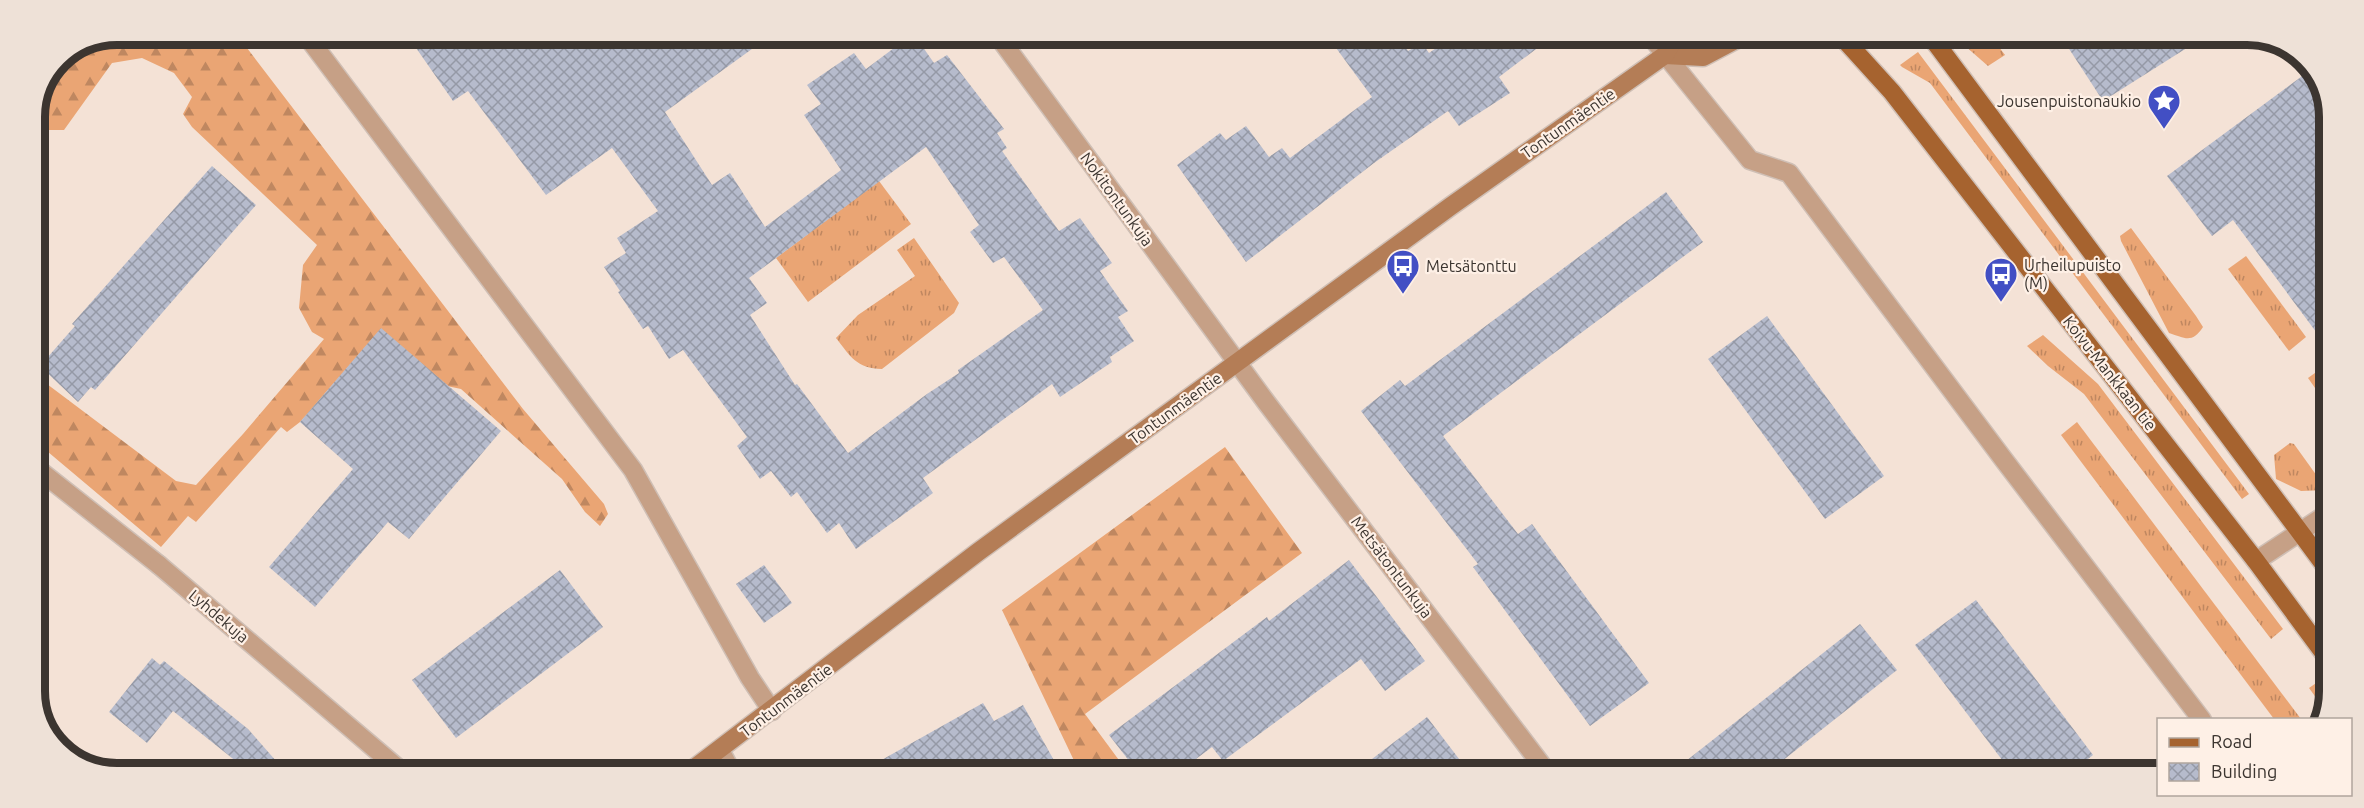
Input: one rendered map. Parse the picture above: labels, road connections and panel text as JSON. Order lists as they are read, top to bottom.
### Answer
{
  "streets": {
    "main road": ["Koivu-Mankkaan tie"],
    "street": [
      "Tontunmäentie",
      "Nokitontunkuja",
      "Metsätontunkuja",
      "Lyhdekuja"
    ]
  },
  "crossings": [
    ["Tontunmäentie", "Nokitontunkuja"],
    ["Tontunmäentie", "Metsätontunkuja"],
    ["Nokitontunkuja", "Metsätontunkuja"]
  ],
  "places": {
    "place": ["Jousenpuistonaukio"],
    "bus stop": ["Metsätonttu", "Urheilupuisto (M)"]
  },
  "legend": ["Road", "Building"]
}
